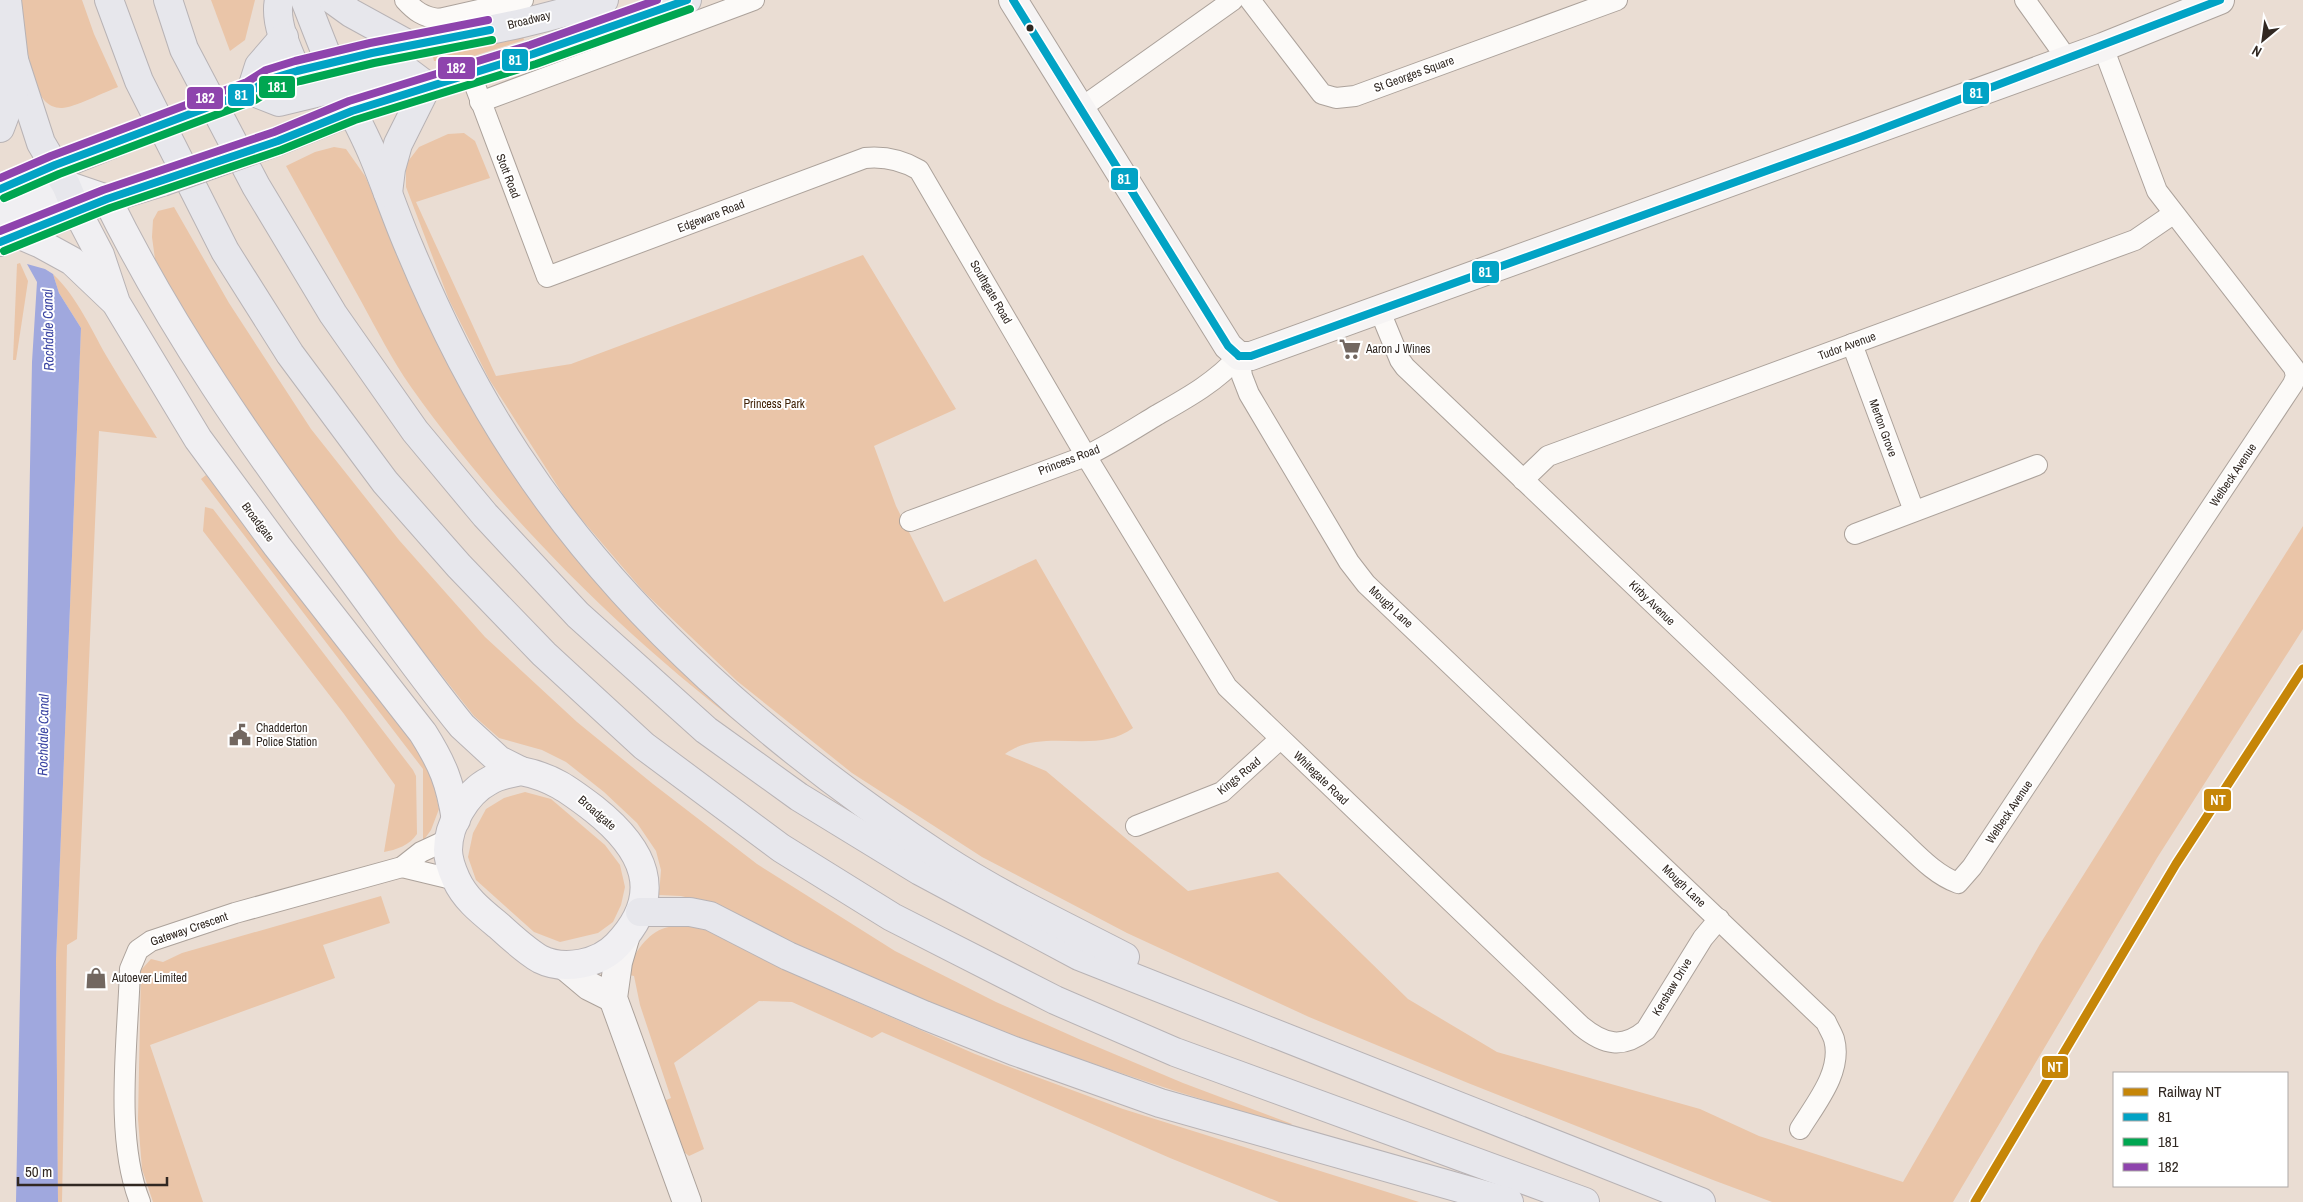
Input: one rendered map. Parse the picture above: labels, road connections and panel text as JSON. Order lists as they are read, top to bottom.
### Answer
{
  "streets": {
    "highway": ["Broadway"],
    "main road": ["Broadgate"],
    "street": [
      "St Georges Square",
      "Stott Road",
      "Edgeware Road",
      "Southgate Road",
      "Tudor Avenue",
      "Merton Grove",
      "Princess Road",
      "Welbeck Avenue",
      "Kirby Avenue",
      "Mough Lane",
      "Kings Road",
      "Whitegate Road",
      "Gateway Crescent",
      "Kershaw Drive"
    ]
  },
  "crossings": [
    ["Stott Road", "Edgeware Road"],
    ["Edgeware Road", "Southgate Road"],
    ["Southgate Road", "Princess Road"],
    ["Southgate Road", "Whitegate Road"],
    ["Tudor Avenue", "Merton Grove"],
    ["Tudor Avenue", "Welbeck Avenue"],
    ["Tudor Avenue", "Kirby Avenue"],
    ["Princess Road", "Mough Lane"],
    ["Princess Road", "Whitegate Road"],
    ["Welbeck Avenue", "Kirby Avenue"],
    ["Broadgate", "Gateway Crescent"],
    ["Mough Lane", "Kershaw Drive"],
    ["Kings Road", "Whitegate Road"],
    ["Whitegate Road", "Kershaw Drive"]
  ],
  "water": ["Rochdale Canal"],
  "parks": ["Princess Park"],
  "places": {
    "supermarket": ["Aaron J Wines"],
    "public building": ["Chadderton Police Station"],
    "shop": ["Autoever Limited"]
  },
  "lines": [
    "transit line 81",
    "transit line 182",
    "transit line 181",
    "rail line NT"
  ],
  "legend": [
    "Railway NT",
    "81",
    "181",
    "182"
  ],
  "scale_bar": "50 m",
  "north": "bottom left"
}
